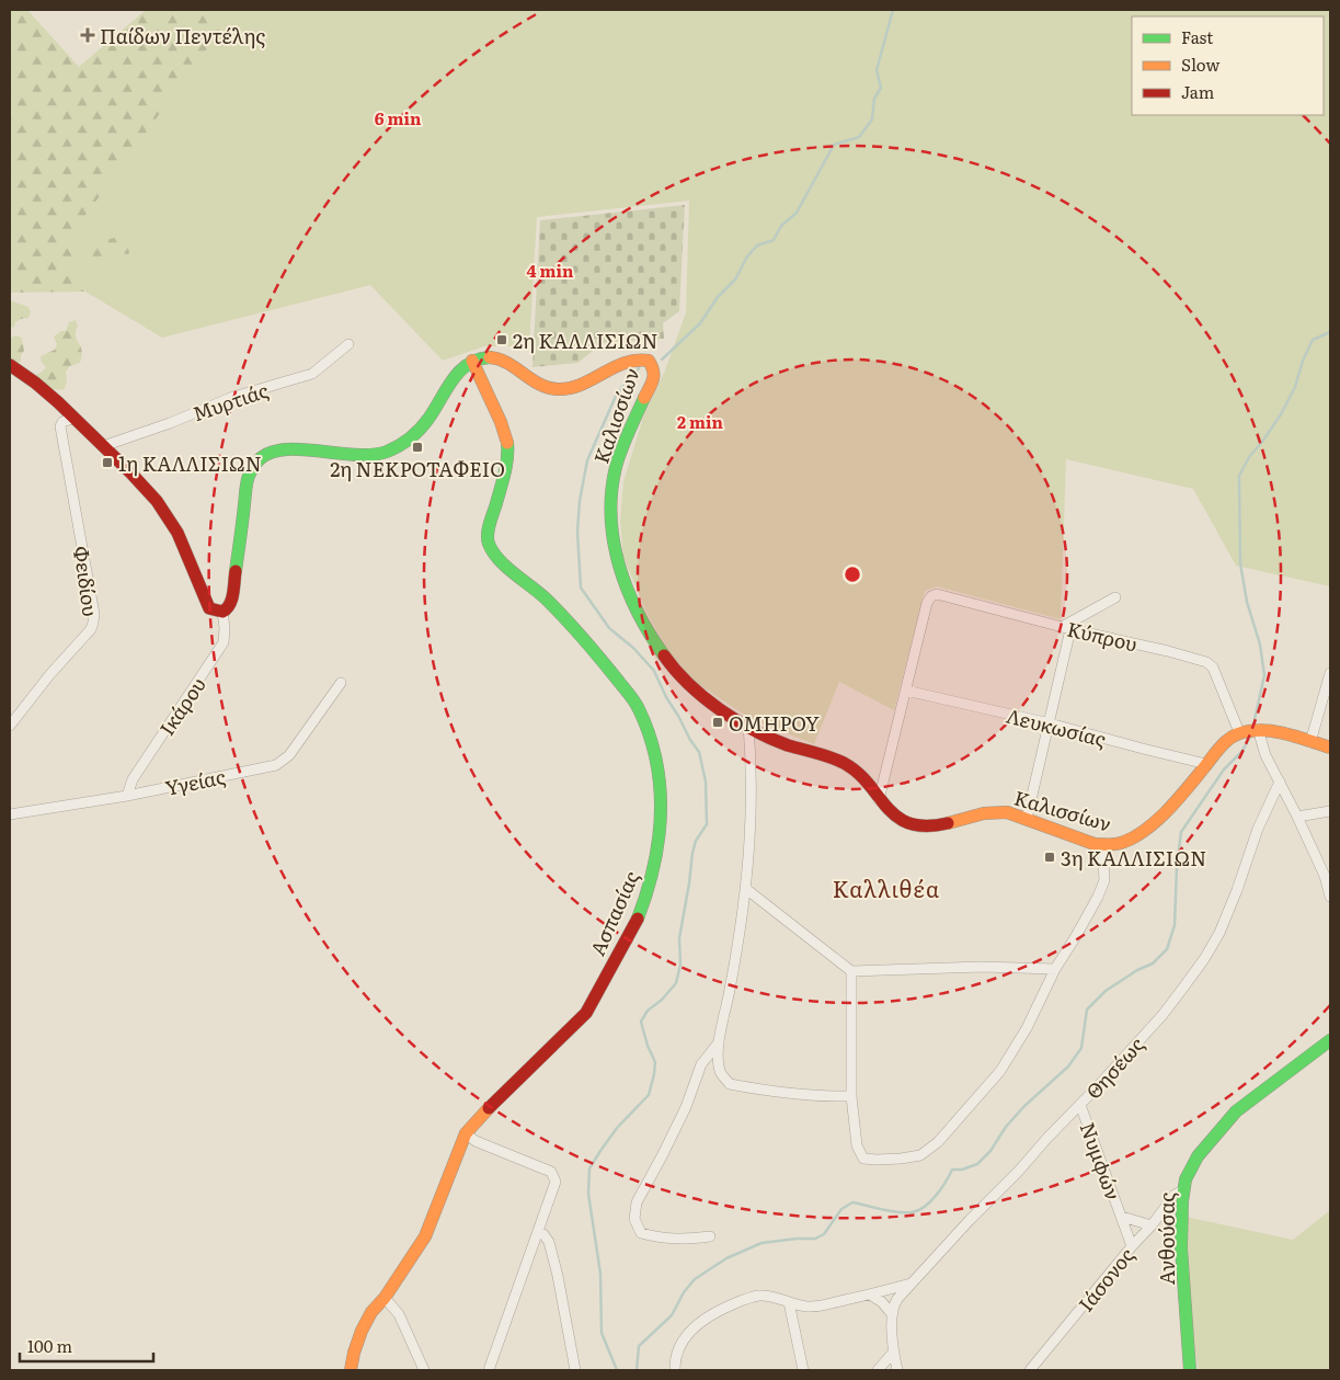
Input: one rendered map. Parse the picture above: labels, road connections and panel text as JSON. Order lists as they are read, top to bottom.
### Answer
{
  "streets": {
    "main road": ["Καλισσίων", "Ασπασίας", "Ανθούσας"],
    "street": [
      "Μυρτιάς",
      "Φειδίου",
      "Κύπρου",
      "Ικάρου",
      "Λευκωσίας",
      "Υγείας",
      "Θησέως",
      "Νυμφών",
      "Ιάσονος"
    ]
  },
  "crossings": [
    ["Καλισσίων", "Κύπρου"],
    ["Καλισσίων", "Λευκωσίας"],
    ["Καλισσίων", "Ασπασίας"],
    ["Κύπρου", "Λευκωσίας"],
    ["Ικάρου", "Υγείας"],
    ["Θησέως", "Νυμφών"],
    ["Νυμφών", "Ιάσονος"],
    ["Ανθούσας", "Ιάσονος"]
  ],
  "districts": ["Καλλιθέα"],
  "places": {
    "health": ["Παίδων Πεντέλης"],
    "transit": [
      "2η ΚΑΛΛΙΣΙΩΝ",
      "2η ΝΕΚΡΟΤΑΦΕΙΟ",
      "1η ΚΑΛΛΙΣΙΩΝ",
      "ΟΜΗΡΟΥ",
      "3η ΚΑΛΛΙΣΙΩΝ"
    ]
  },
  "legend": ["Fast", "Slow", "Jam"],
  "scale_bar": "100 m",
  "rings": ["6 min", "4 min", "2 min"]
}
